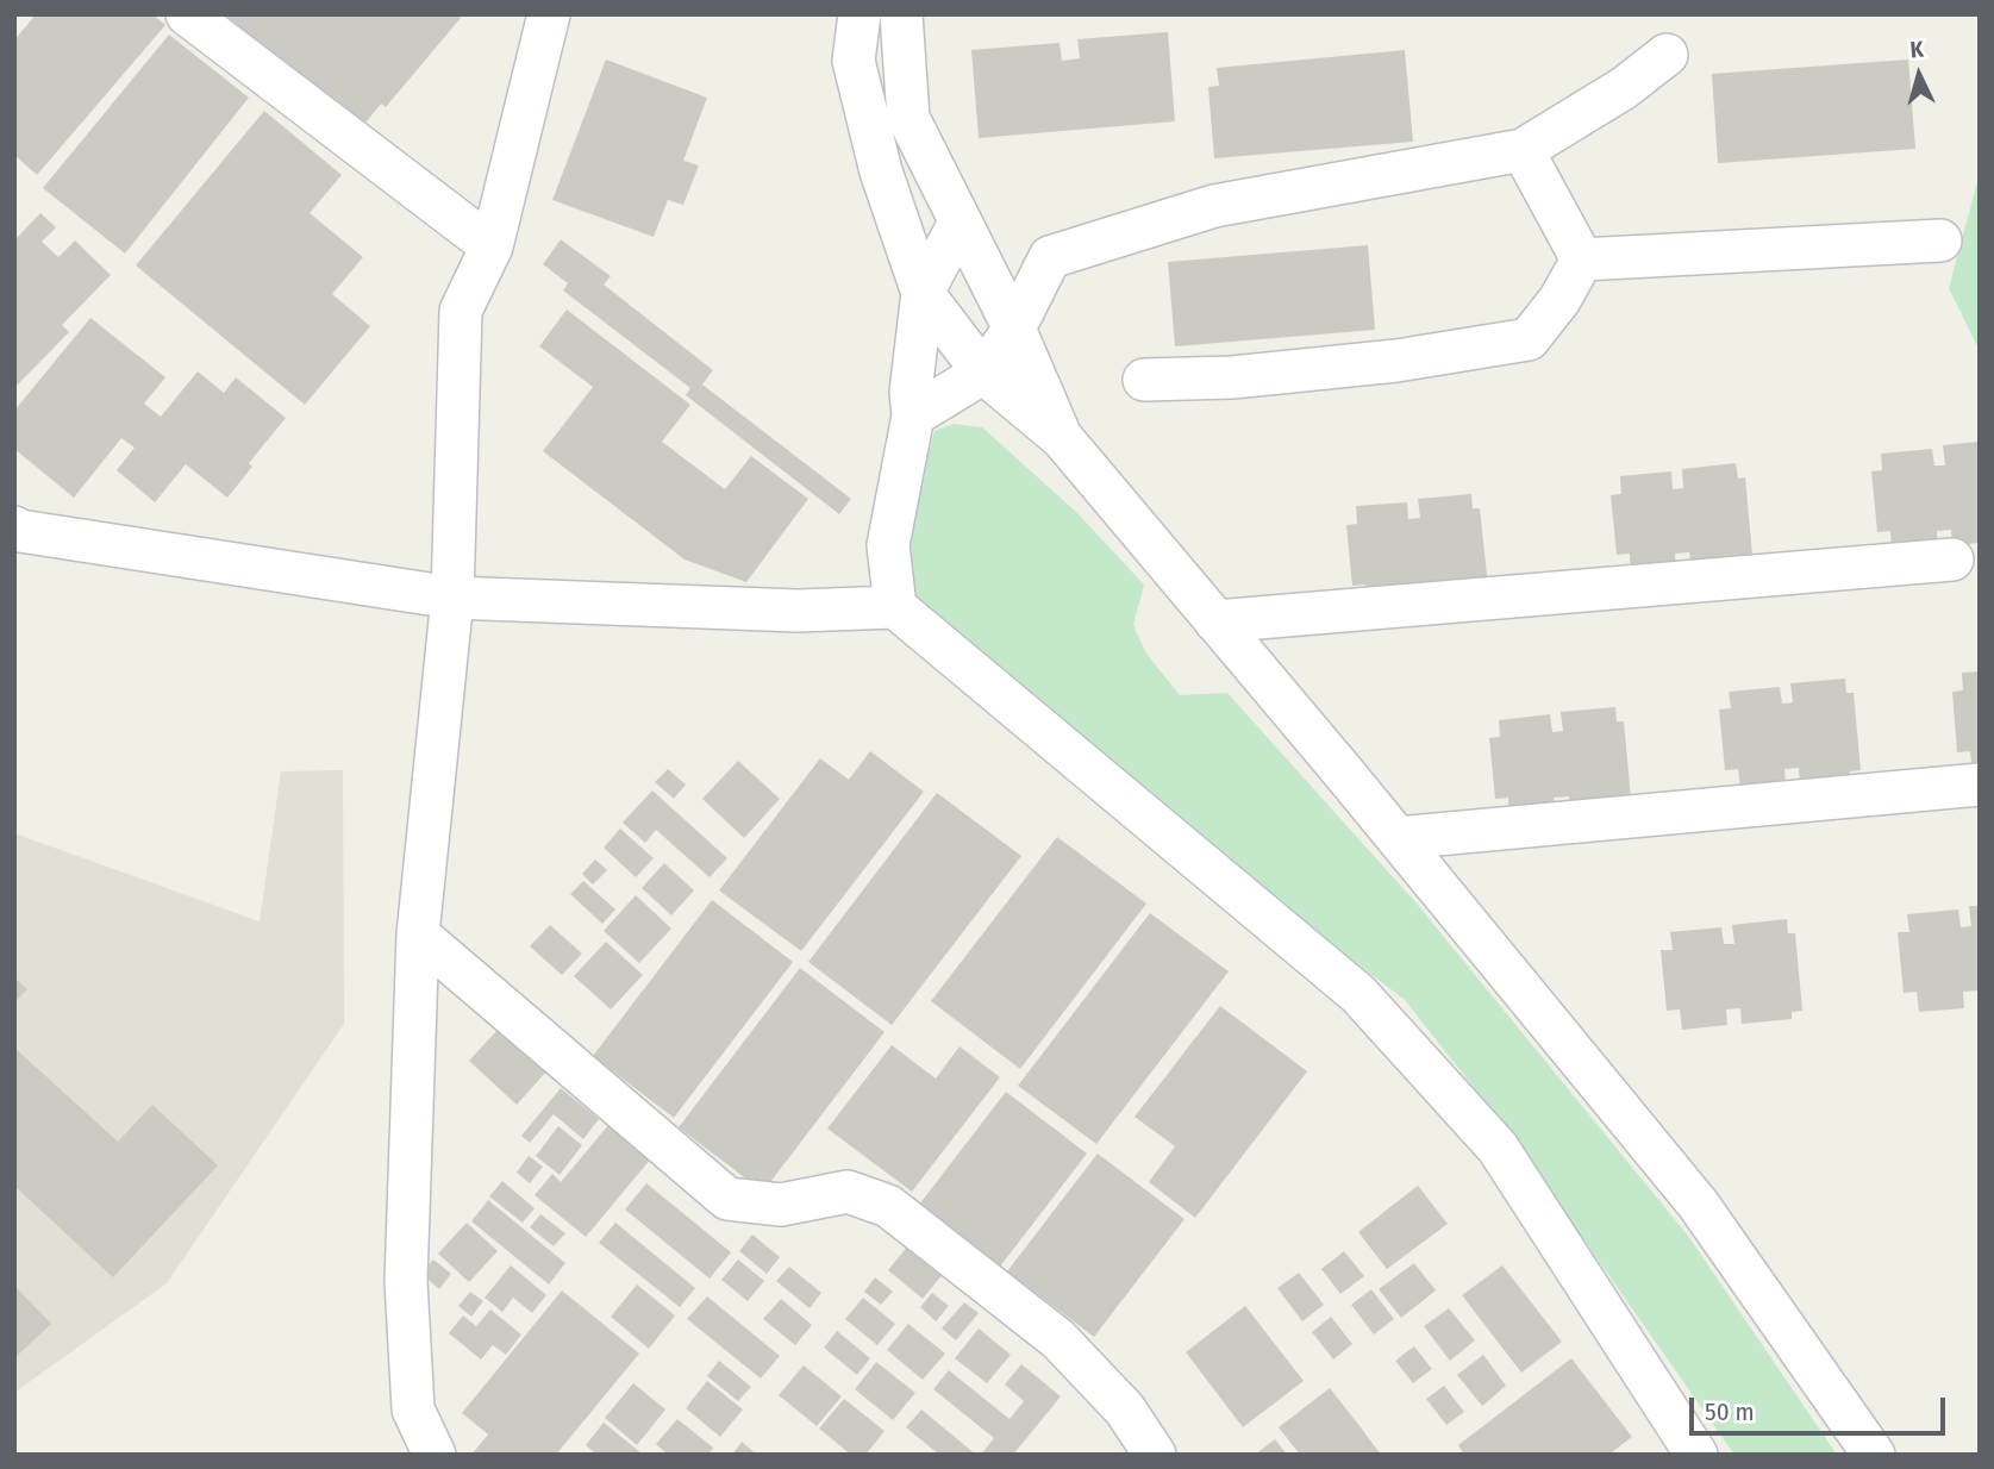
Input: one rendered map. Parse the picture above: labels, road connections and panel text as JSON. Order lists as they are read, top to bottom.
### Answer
{
  "scale_bar": "50 m",
  "north": "top"
}
